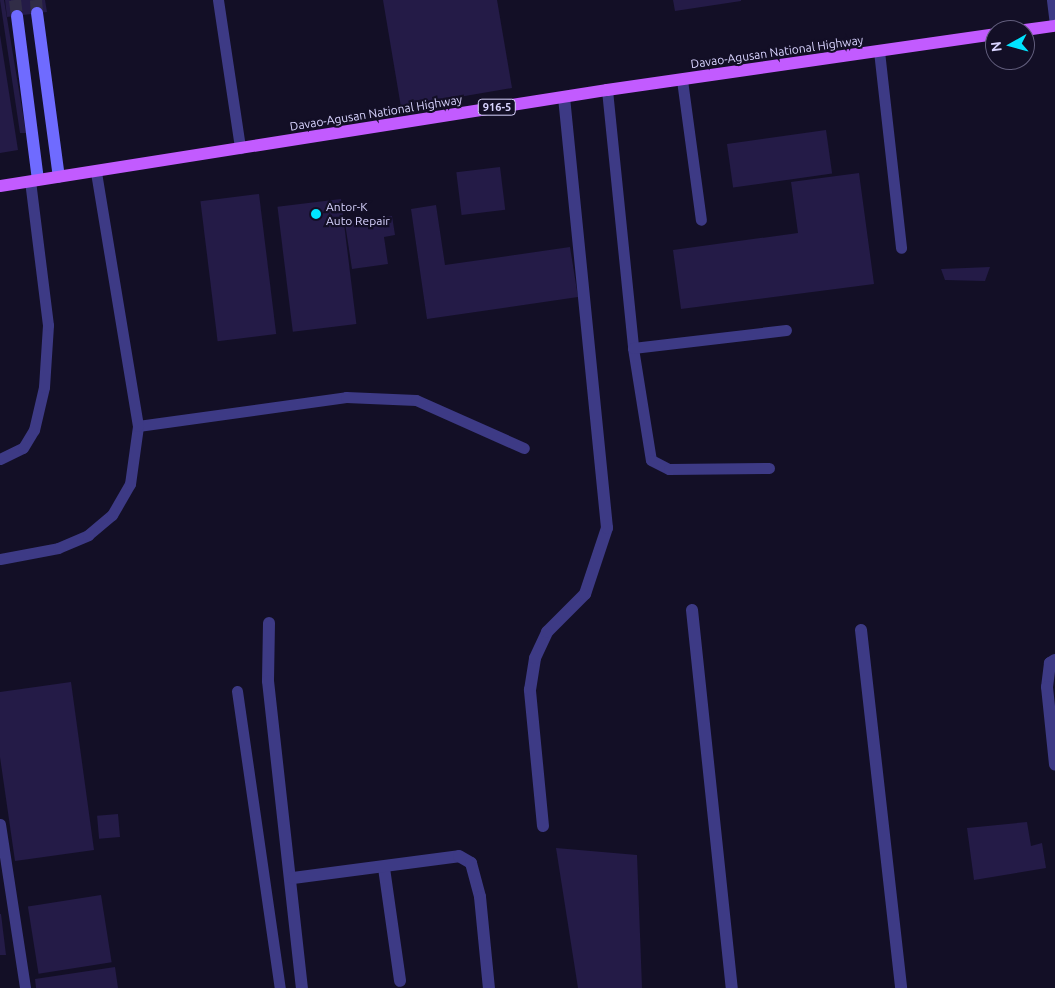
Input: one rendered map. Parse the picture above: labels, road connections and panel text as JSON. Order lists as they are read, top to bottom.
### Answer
{
  "streets": {
    "main road": ["Davao-Agusan National Highway", "916-5"]
  },
  "places": ["Antor-K Auto Repair"],
  "north": "left"
}
